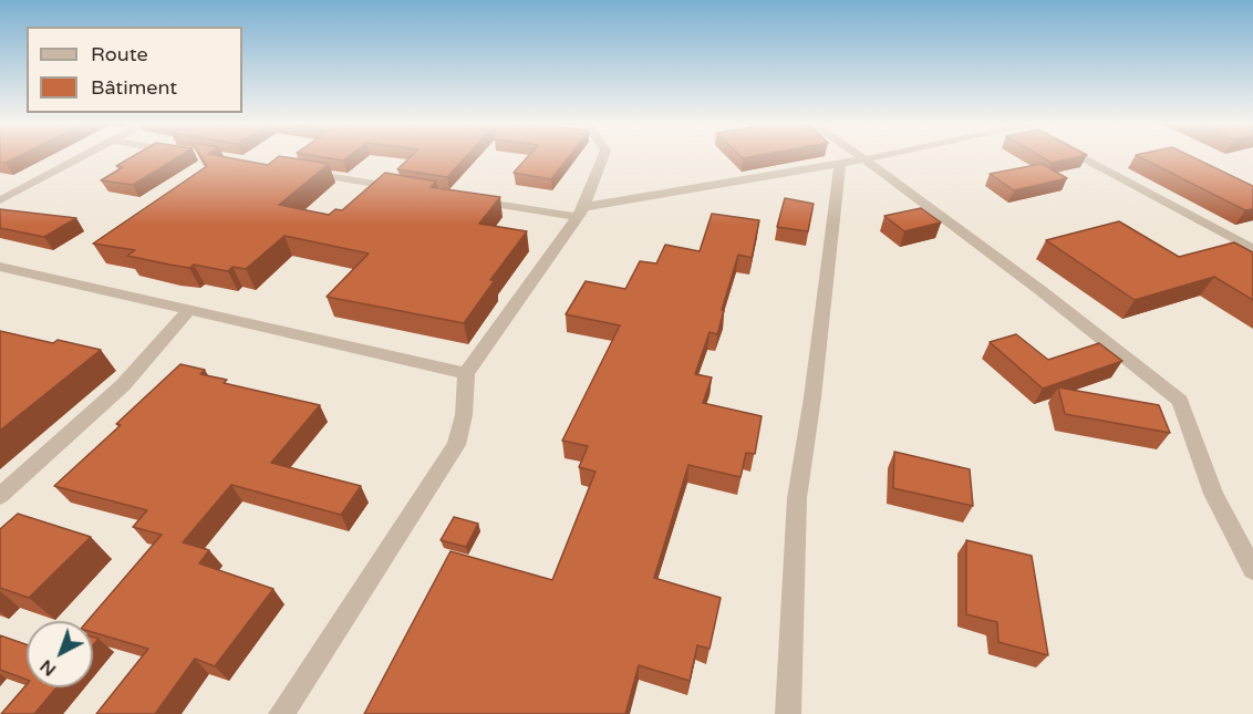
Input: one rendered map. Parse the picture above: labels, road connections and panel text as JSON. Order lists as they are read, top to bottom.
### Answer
{
  "legend": ["Route", "Bâtiment"],
  "north": "bottom left"
}
